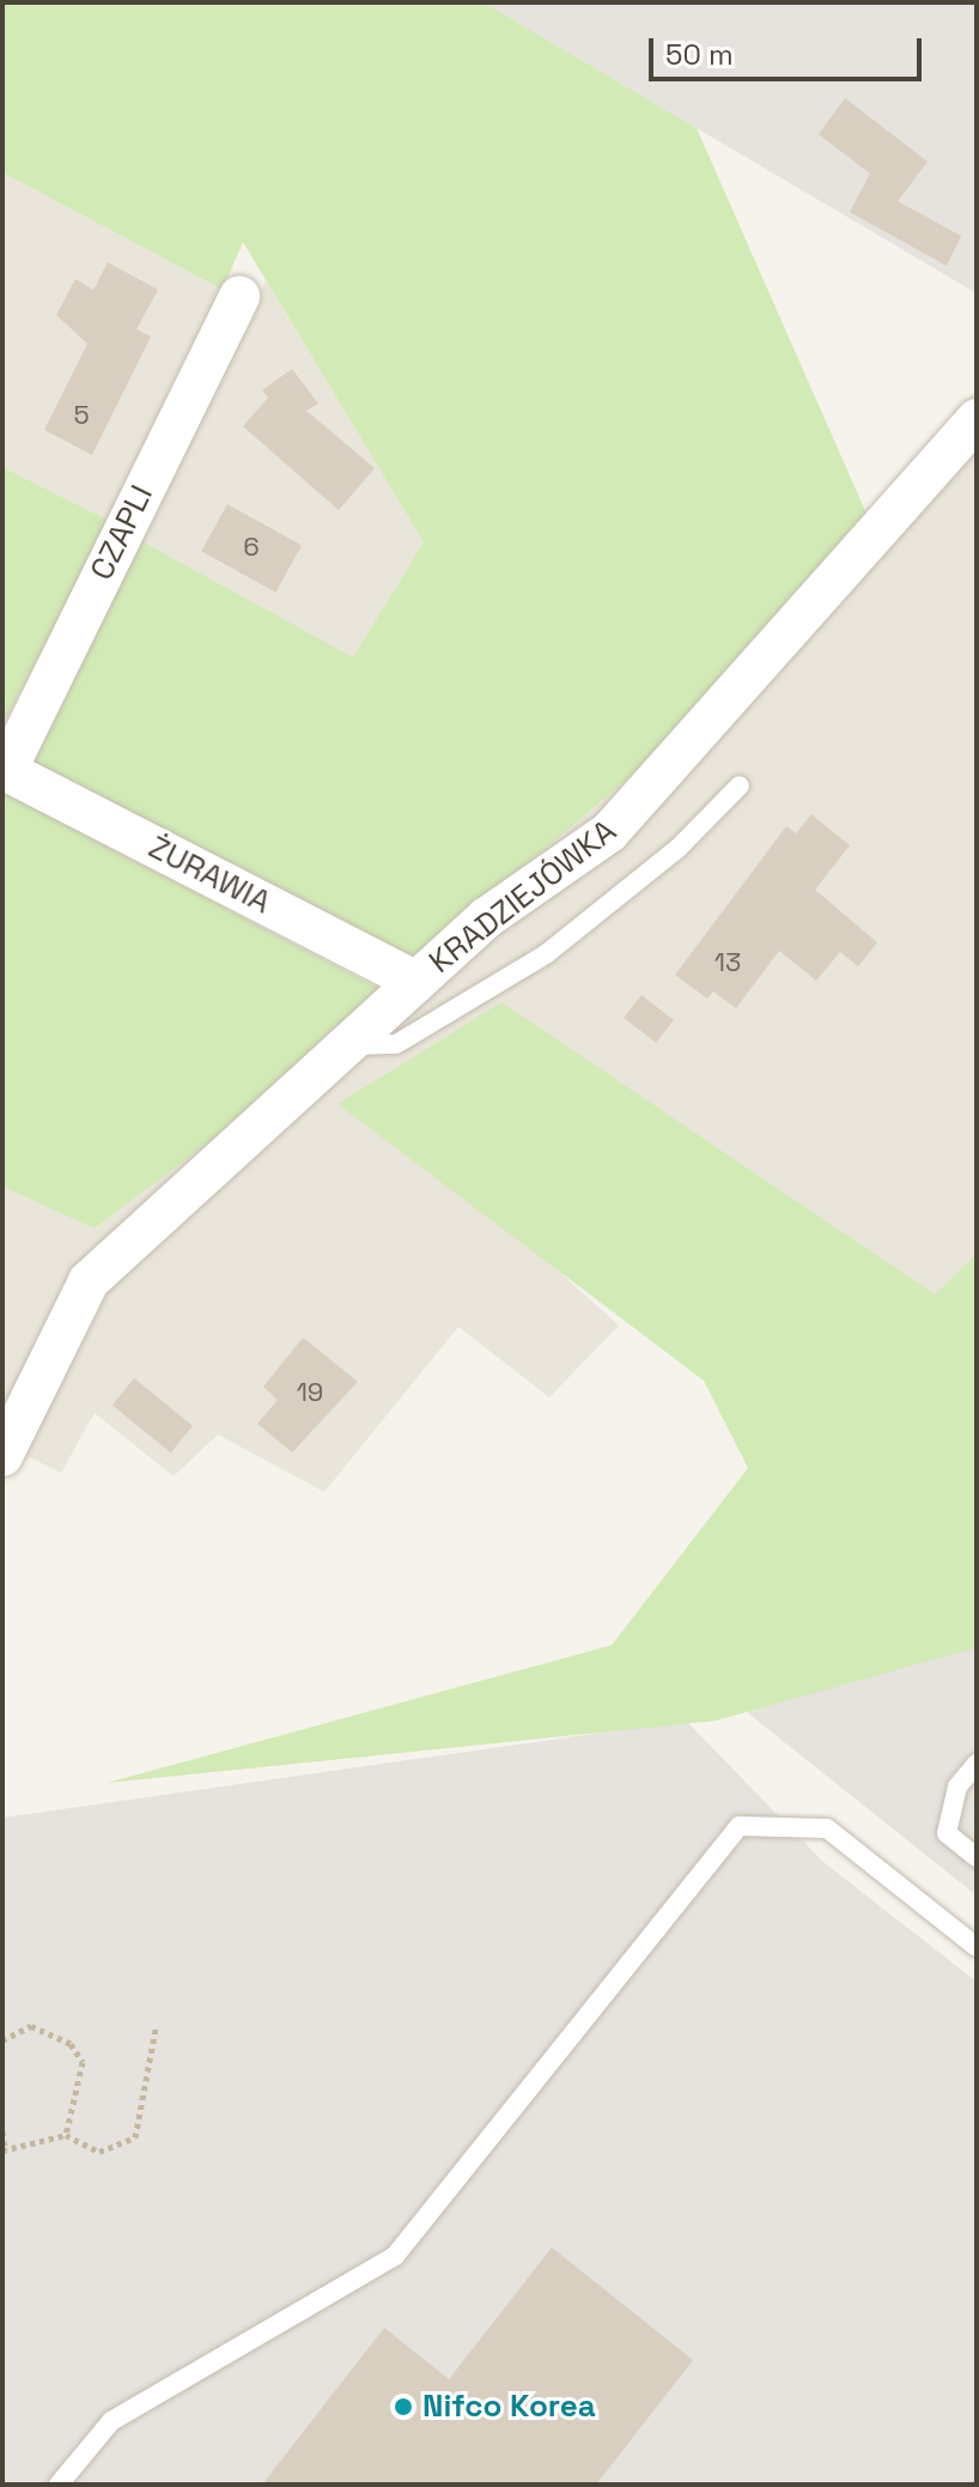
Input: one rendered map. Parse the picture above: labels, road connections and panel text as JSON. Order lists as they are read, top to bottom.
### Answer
{
  "streets": {
    "street": ["CZAPLI", "ŻURAWIA", "KRADZIEJÓWKA"]
  },
  "crossings": [
    ["CZAPLI", "ŻURAWIA"],
    ["ŻURAWIA", "KRADZIEJÓWKA"]
  ],
  "places": ["Nifco Korea"],
  "house_numbers": [
    "5",
    "6",
    "13",
    "19"
  ],
  "scale_bar": "50 m"
}
